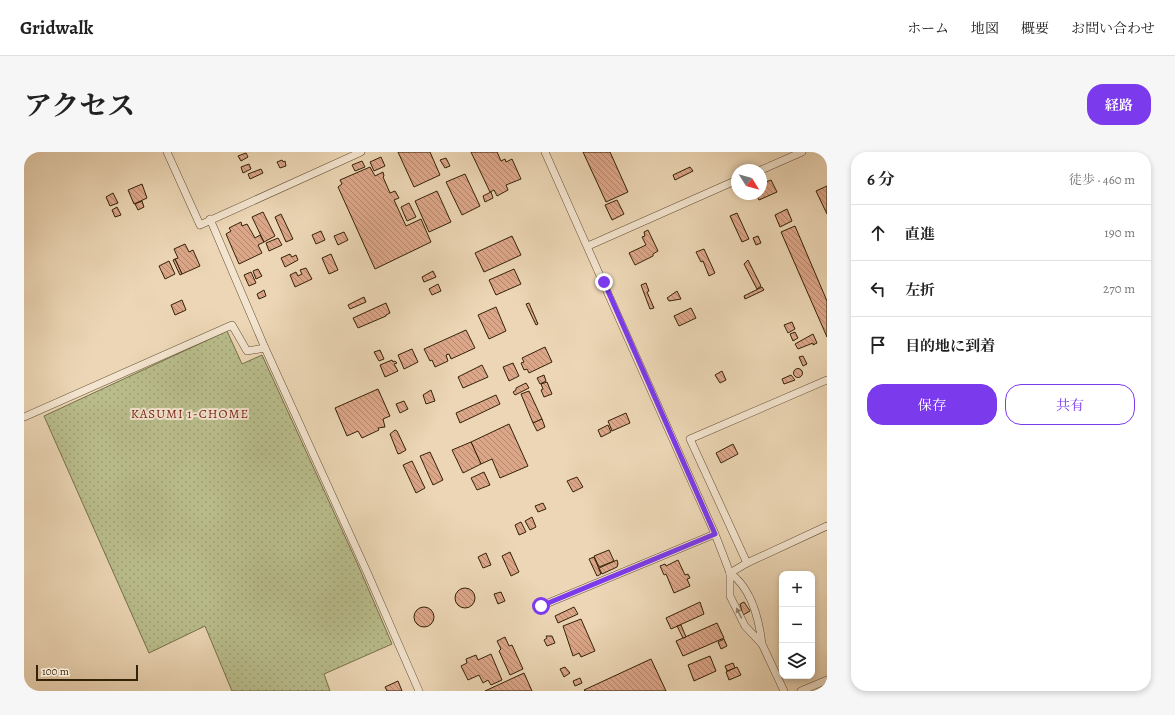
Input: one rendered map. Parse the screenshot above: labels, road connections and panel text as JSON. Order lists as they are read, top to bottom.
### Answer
{
  "districts": ["KASUMI 1-CHOME"],
  "scale_bar": "100 m",
  "north": "bottom right",
  "page": {
    "header": "Gridwalk",
    "nav": [
      "ホーム",
      "地図",
      "概要",
      "お問い合わせ"
    ],
    "title": "アクセス",
    "buttons": [
      "経路",
      ["保存", "共有"]
    ],
    "heading": ["6 分", "徒歩 · 460 m"],
    "list": [
      ["直進", "190 m"],
      ["左折", "270 m"],
      "目的地に到着"
    ],
    "map_buttons": ["+", "−"],
    "scale": "100 m"
  }
}
